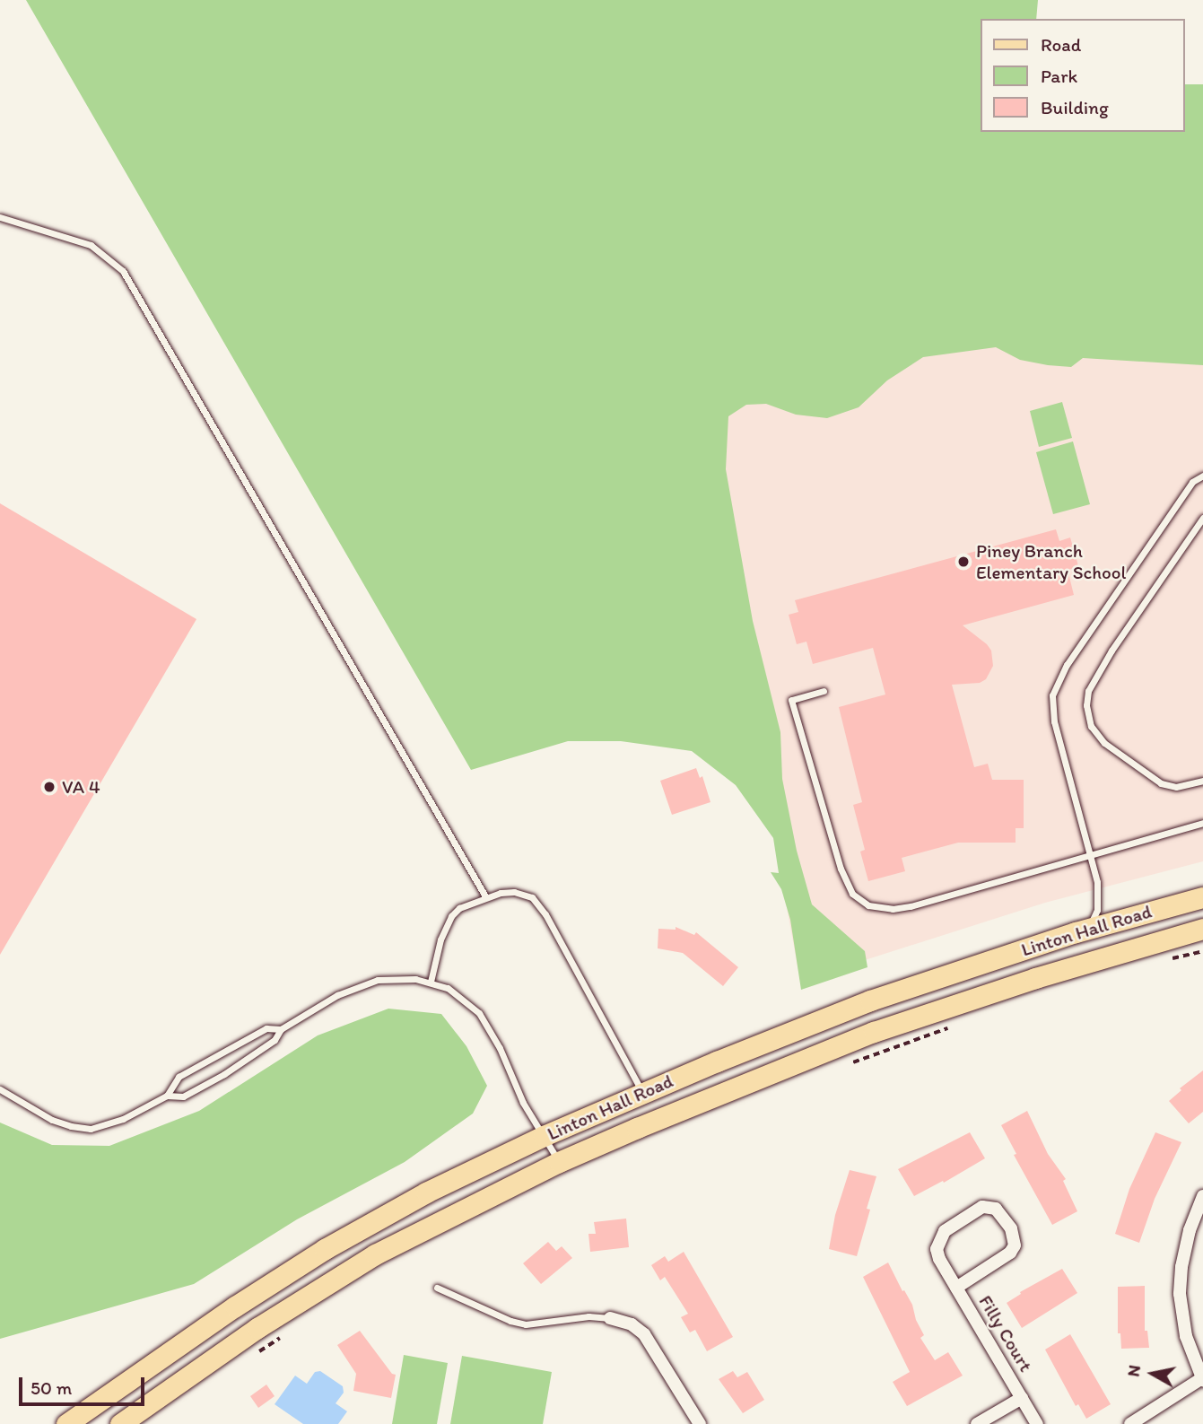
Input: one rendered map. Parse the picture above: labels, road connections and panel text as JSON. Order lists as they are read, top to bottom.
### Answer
{
  "streets": {
    "main road": ["Linton Hall Road"],
    "street": ["Filly Court"]
  },
  "places": ["Piney Branch Elementary School", "VA 4"],
  "legend": ["Road", "Park", "Building"],
  "scale_bar": "50 m",
  "north": "left"
}
